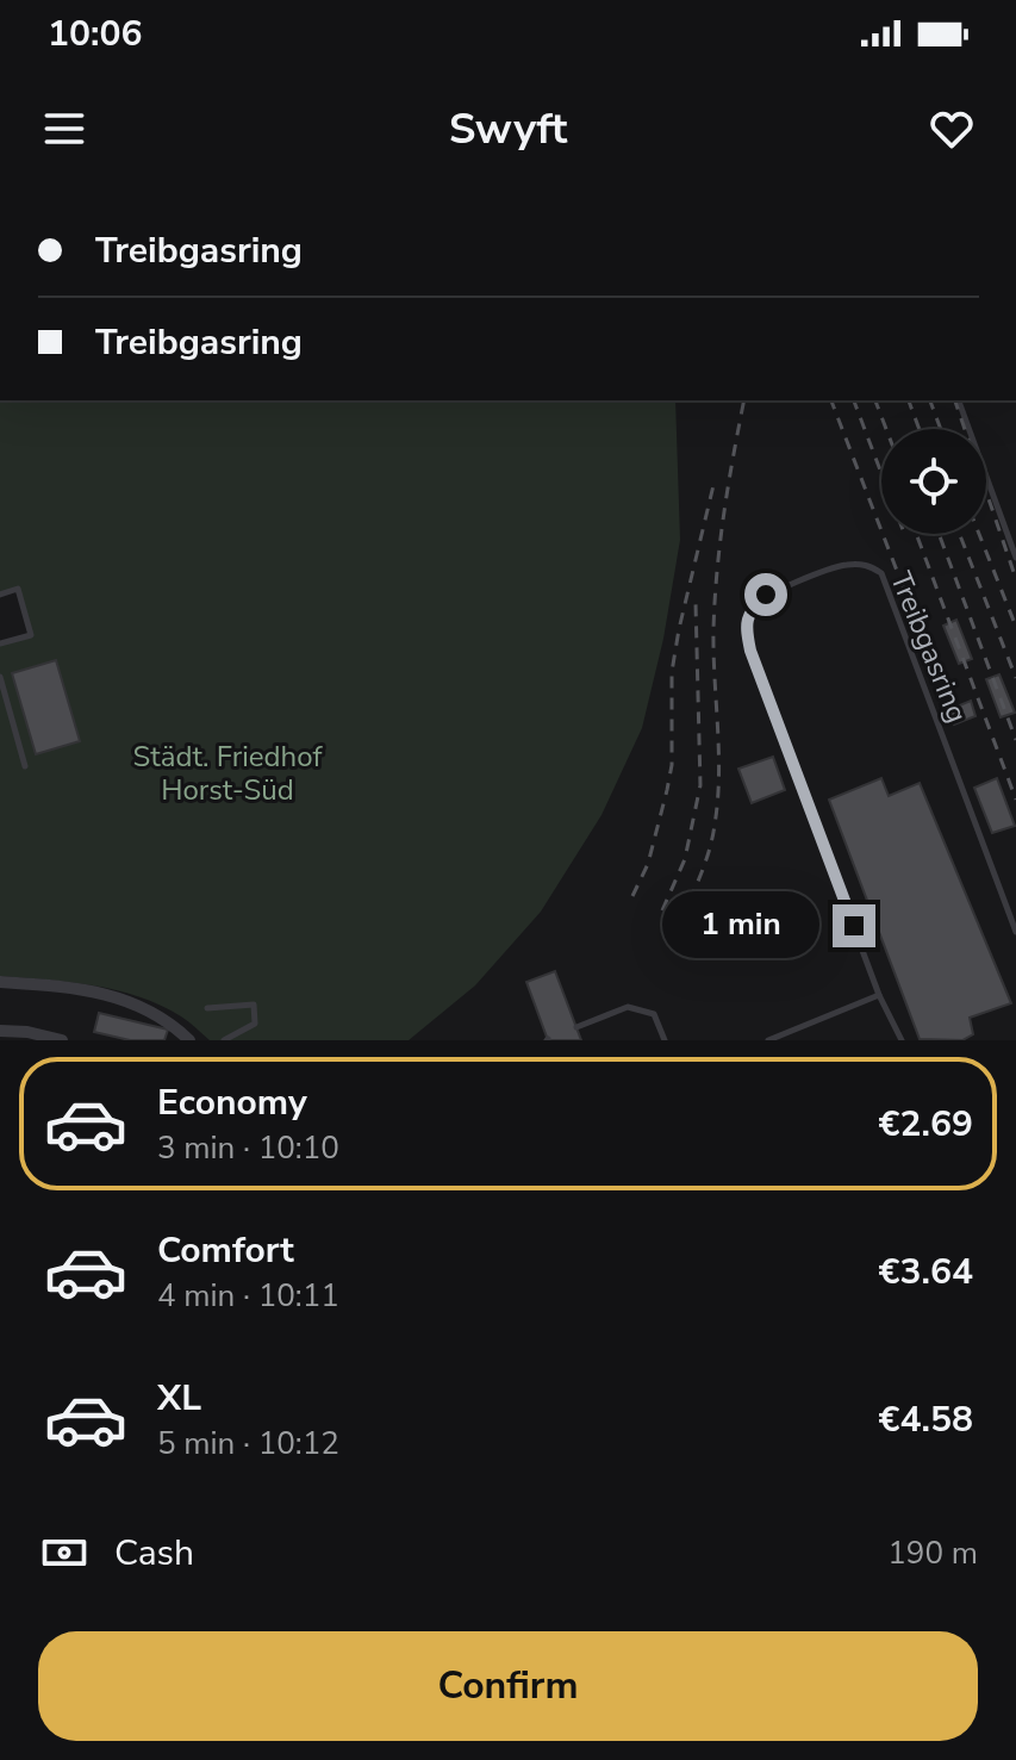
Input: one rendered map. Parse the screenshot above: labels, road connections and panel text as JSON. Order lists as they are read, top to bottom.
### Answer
{
  "streets": {
    "lane": ["Treibgasring"]
  },
  "parks": ["Städt. Friedhof Horst-Süd"],
  "page": {
    "status": "10:06",
    "header": "Swyft",
    "banner": ["Treibgasring", "Treibgasring"],
    "bubble": "1 min",
    "list": [
      {
        "name": "Economy",
        "note": "3 min · 10:10",
        "value": "€2.69"
      },
      {
        "name": "Comfort",
        "note": "4 min · 10:11",
        "value": "€3.64"
      },
      {
        "name": "XL",
        "note": "5 min · 10:12",
        "value": "€4.58"
      }
    ],
    "pay": ["Cash", "190 m"],
    "buttons": "Confirm"
  }
}
